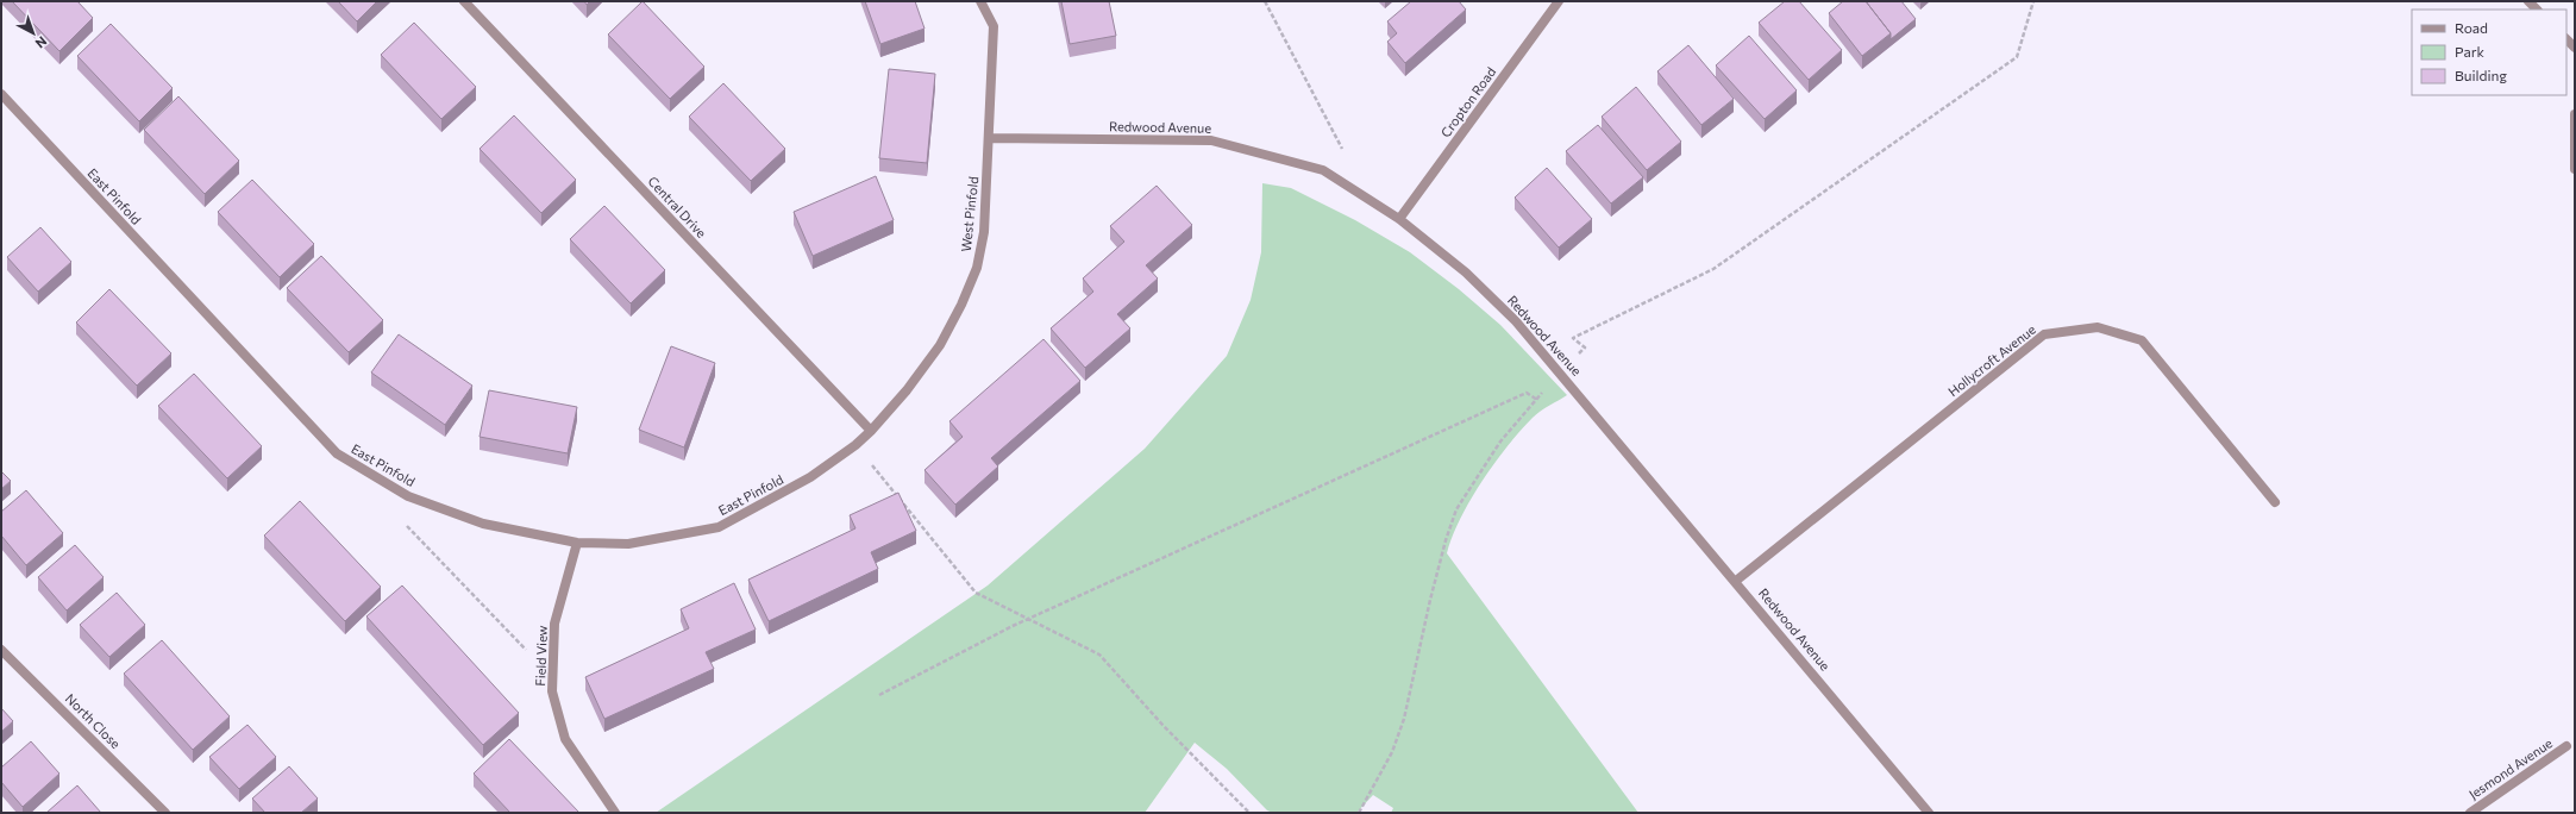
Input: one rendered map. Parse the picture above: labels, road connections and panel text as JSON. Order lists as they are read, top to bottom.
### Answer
{
  "streets": {
    "street": [
      "Cropton Road",
      "Redwood Avenue",
      "East Pinfold",
      "Central Drive",
      "West Pinfold",
      "Hollycroft Avenue",
      "Field View",
      "North Close",
      "Jesmond Avenue"
    ]
  },
  "crossings": [
    ["Cropton Road", "Redwood Avenue"],
    ["Redwood Avenue", "West Pinfold"],
    ["Redwood Avenue", "Hollycroft Avenue"],
    ["East Pinfold", "Central Drive"],
    ["East Pinfold", "West Pinfold"],
    ["East Pinfold", "Field View"],
    ["Central Drive", "West Pinfold"]
  ],
  "legend": ["Road", "Park", "Building"],
  "north": "bottom right"
}
